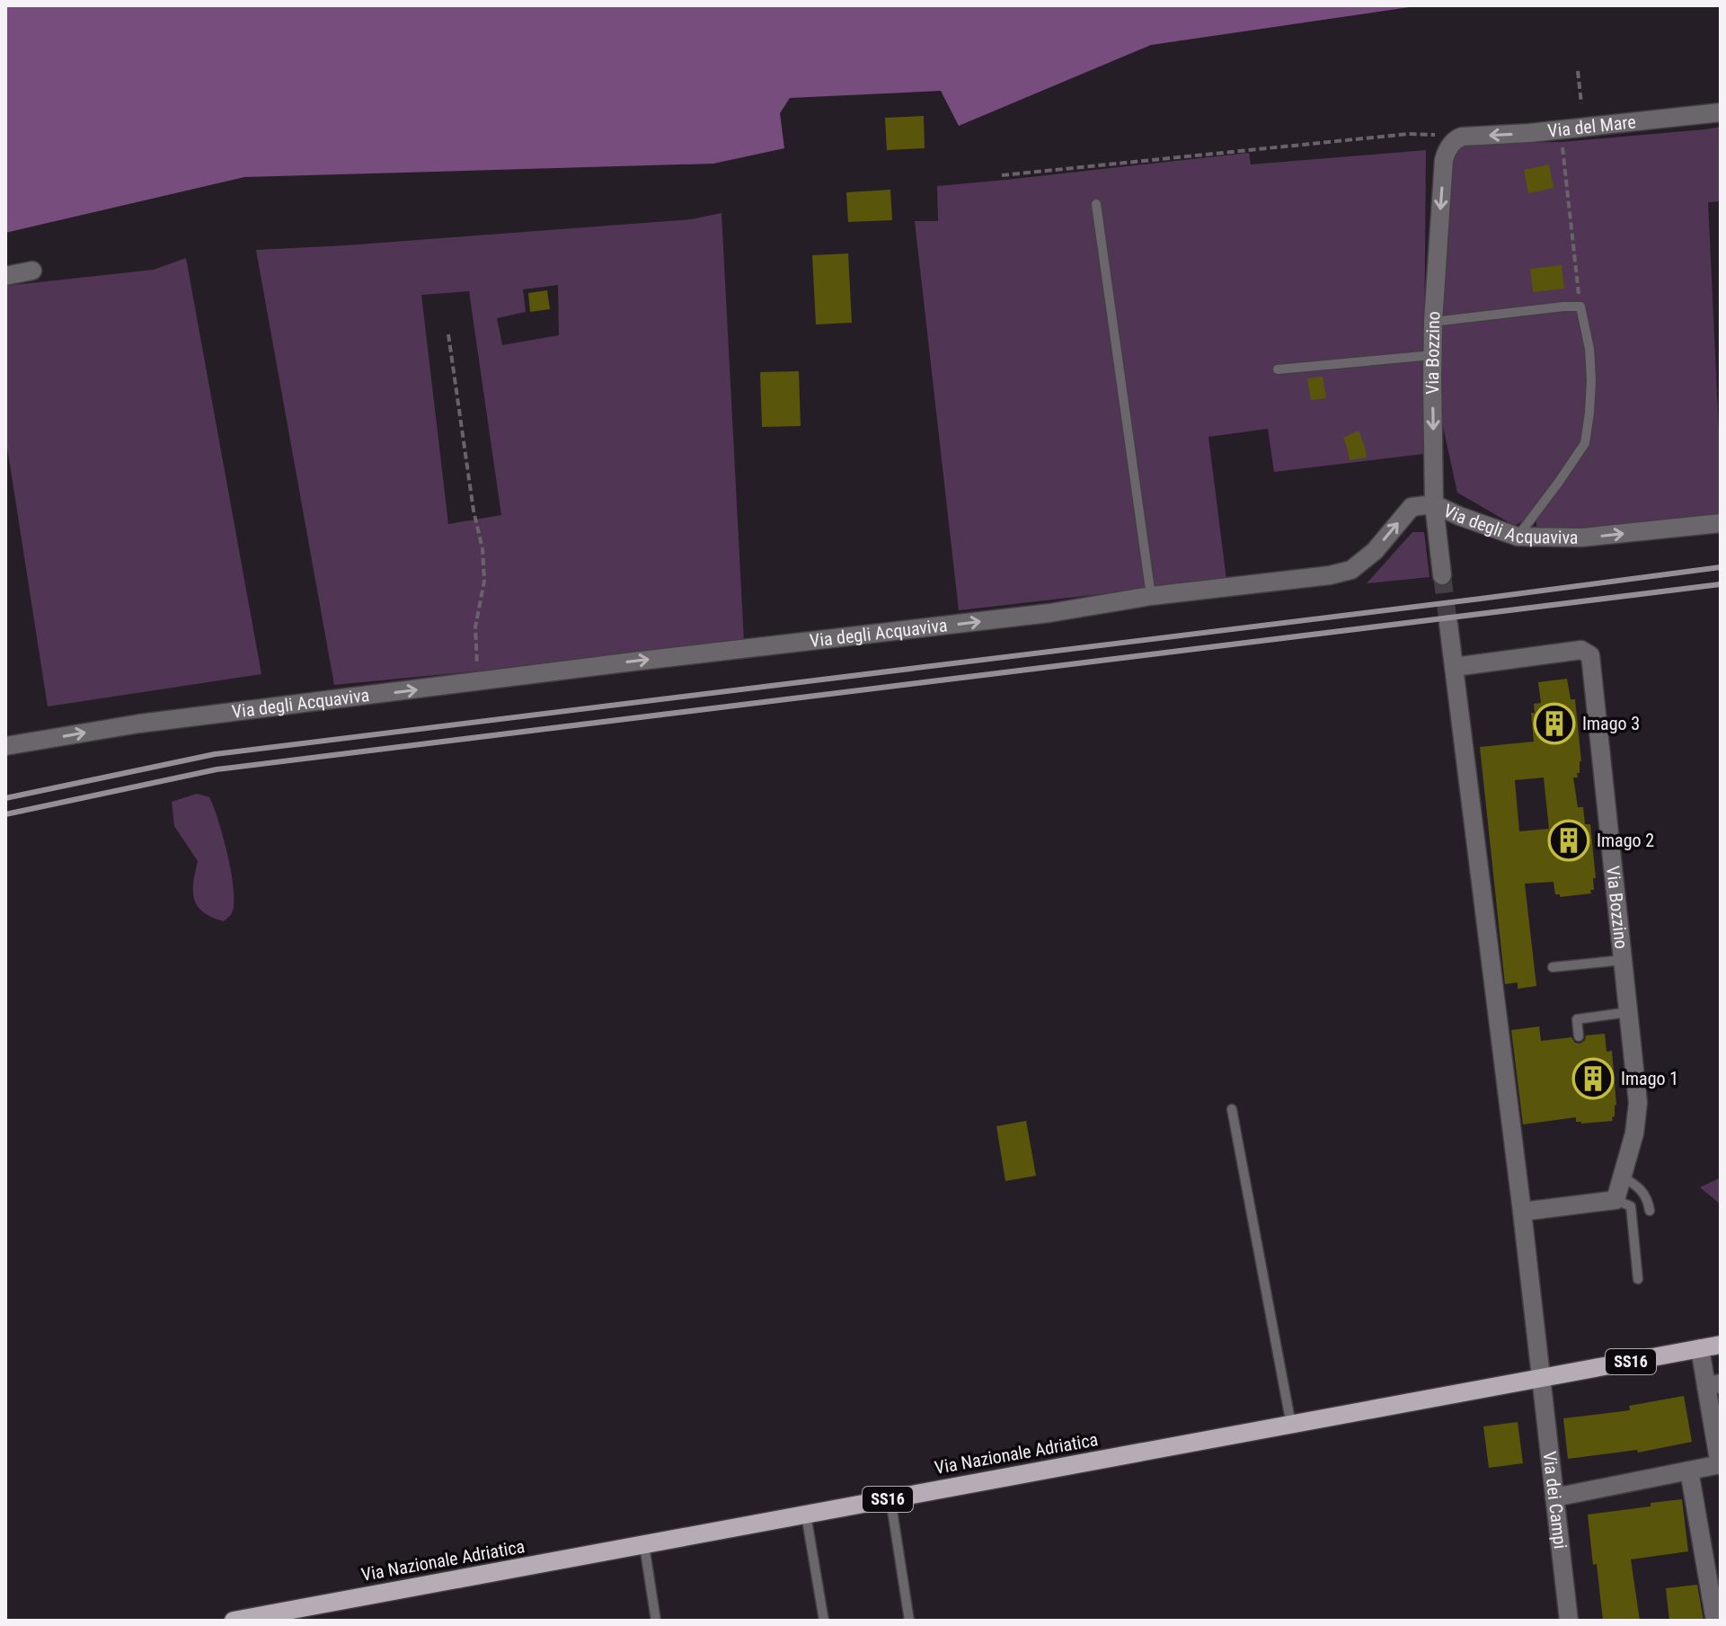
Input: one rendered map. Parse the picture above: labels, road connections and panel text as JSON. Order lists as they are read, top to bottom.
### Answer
{
  "streets": {
    "main road": ["SS16", "Via Nazionale Adriatica"],
    "street": [
      "Via del Mare",
      "Via Bozzino",
      "Via degli Acquaviva",
      "Via dei Campi"
    ]
  },
  "crossings": [
    ["Via del Mare", "Via Bozzino"],
    ["Via Bozzino", "Via degli Acquaviva"],
    ["Via Nazionale Adriatica", "Via dei Campi"]
  ],
  "one_way": ["Via del Mare", "Via degli Acquaviva"],
  "places": {
    "building": ["Imago 3", "Imago 2", "Imago 1"]
  }
}
